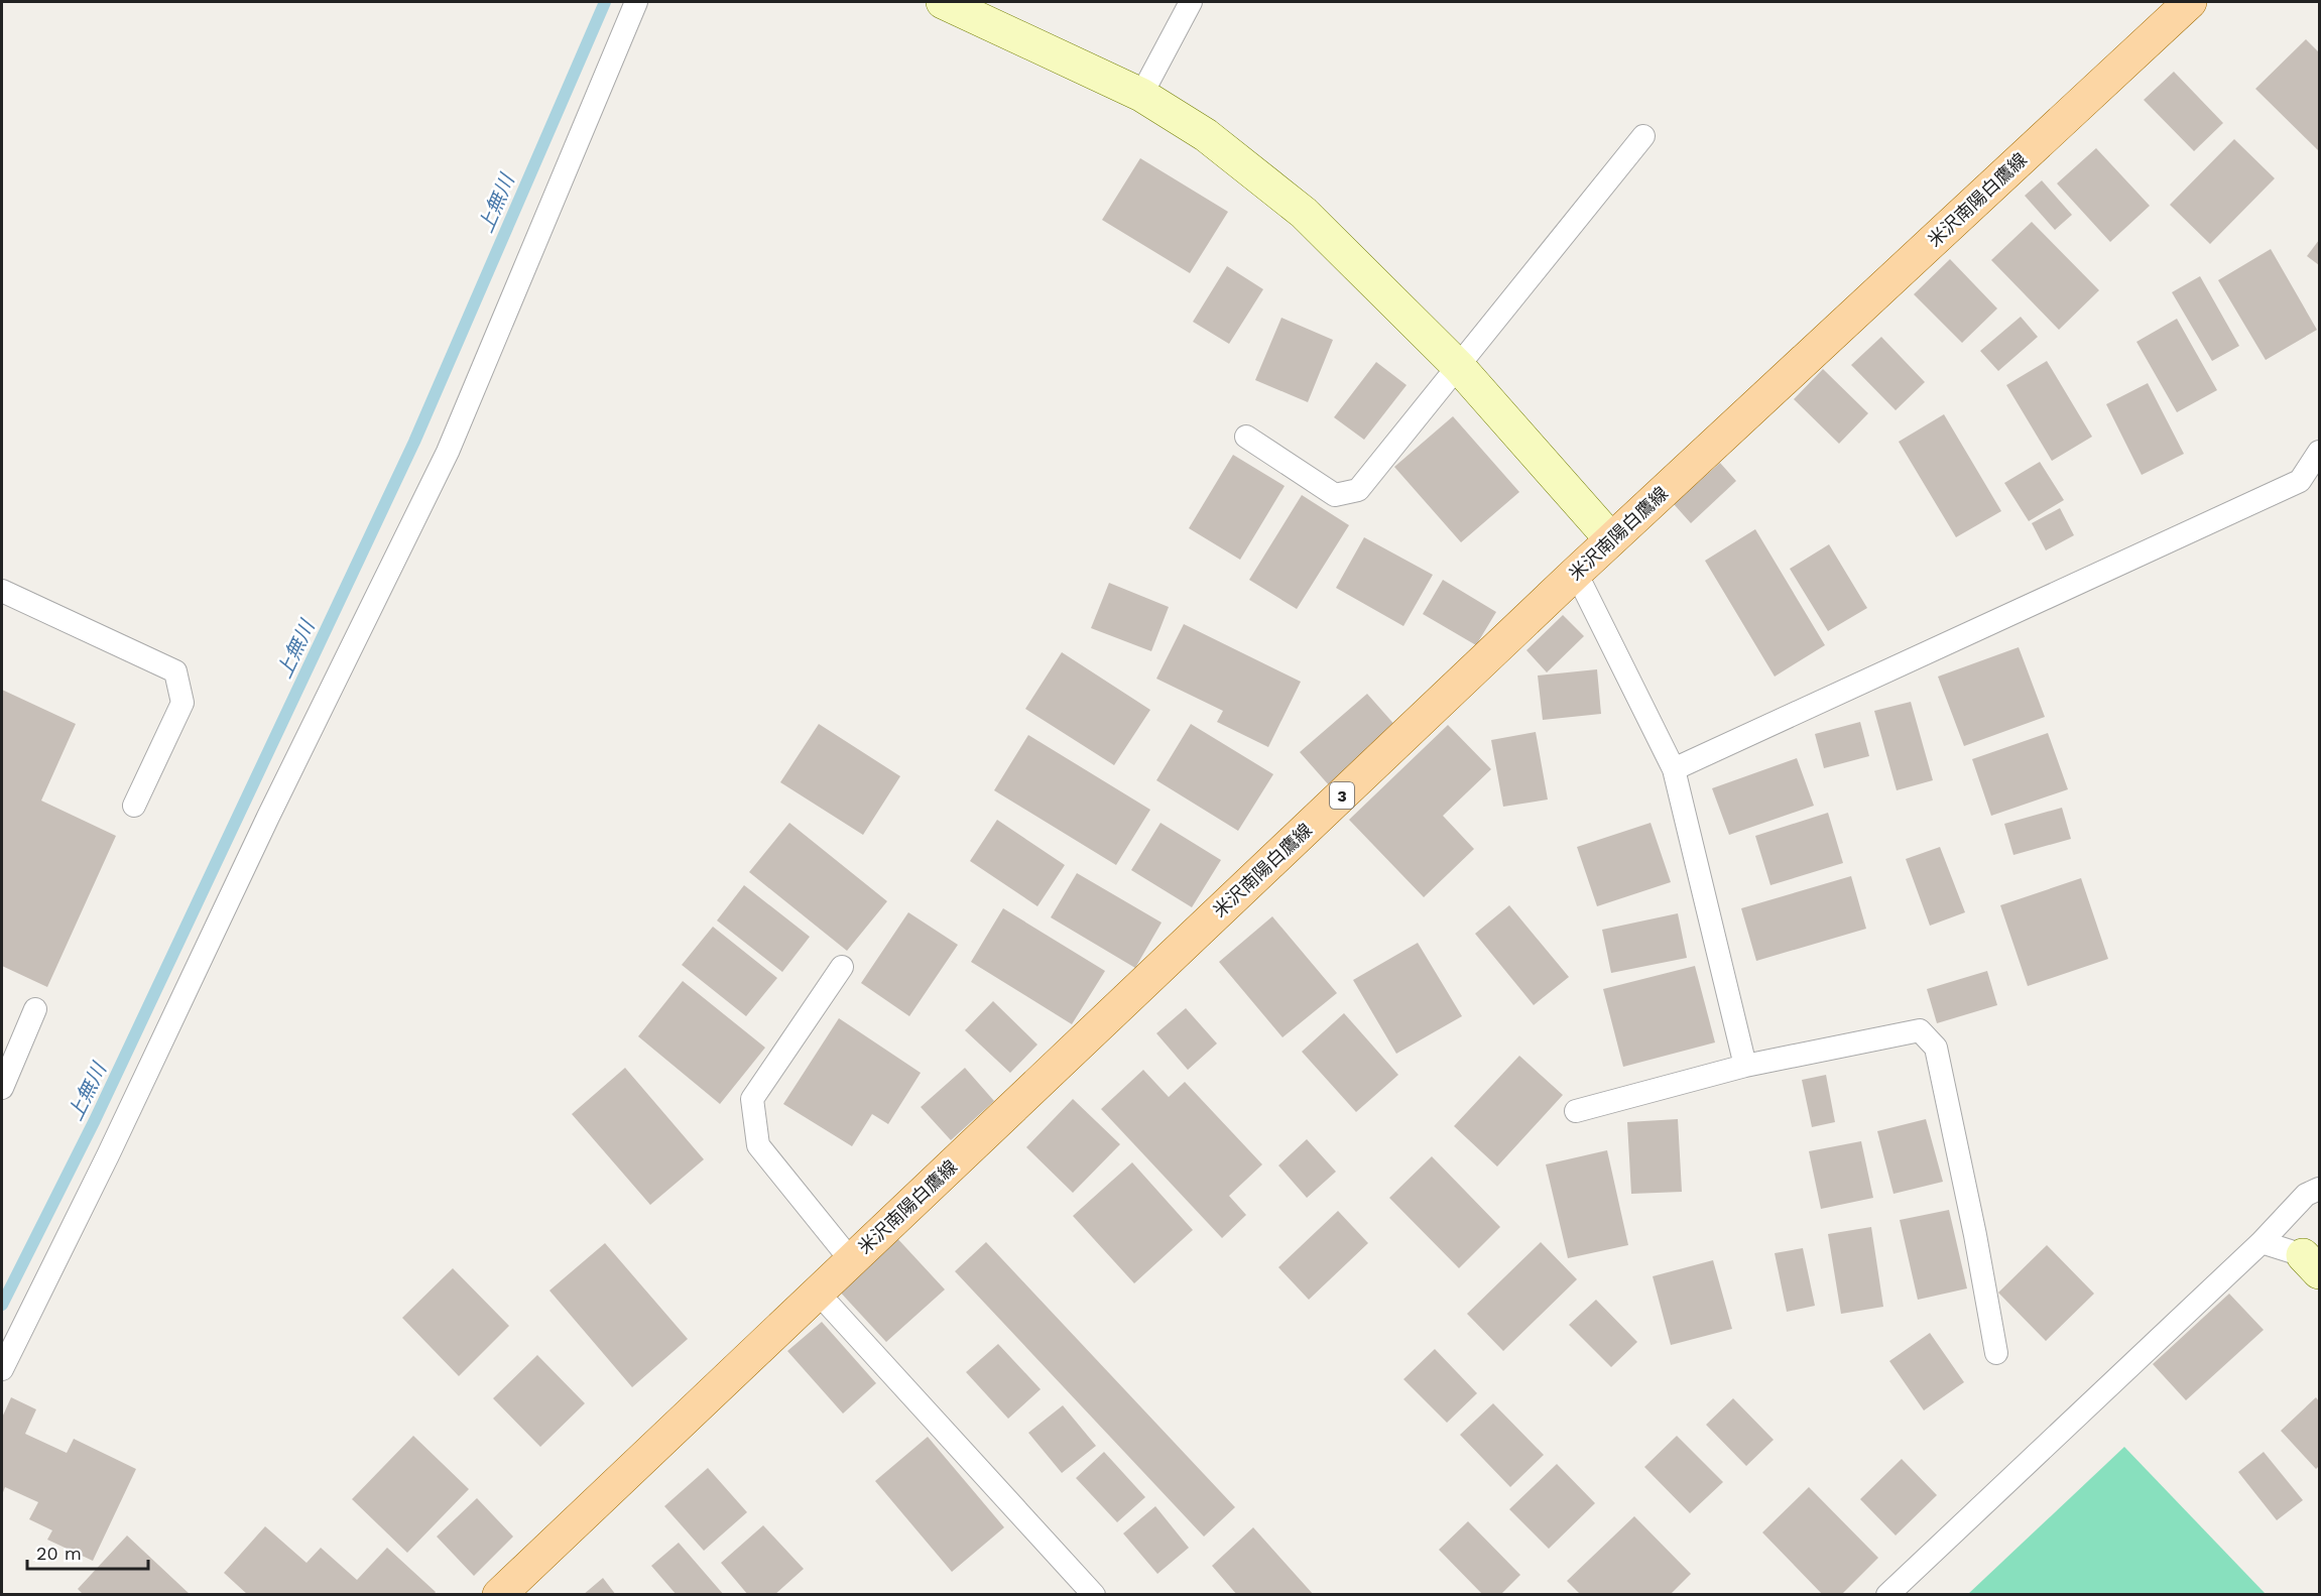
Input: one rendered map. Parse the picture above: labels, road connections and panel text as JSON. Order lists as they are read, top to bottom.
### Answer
{
  "streets": {
    "main road": ["米沢南陽白鷹線", "3"]
  },
  "water": ["上無川"],
  "scale_bar": "20 m"
}
